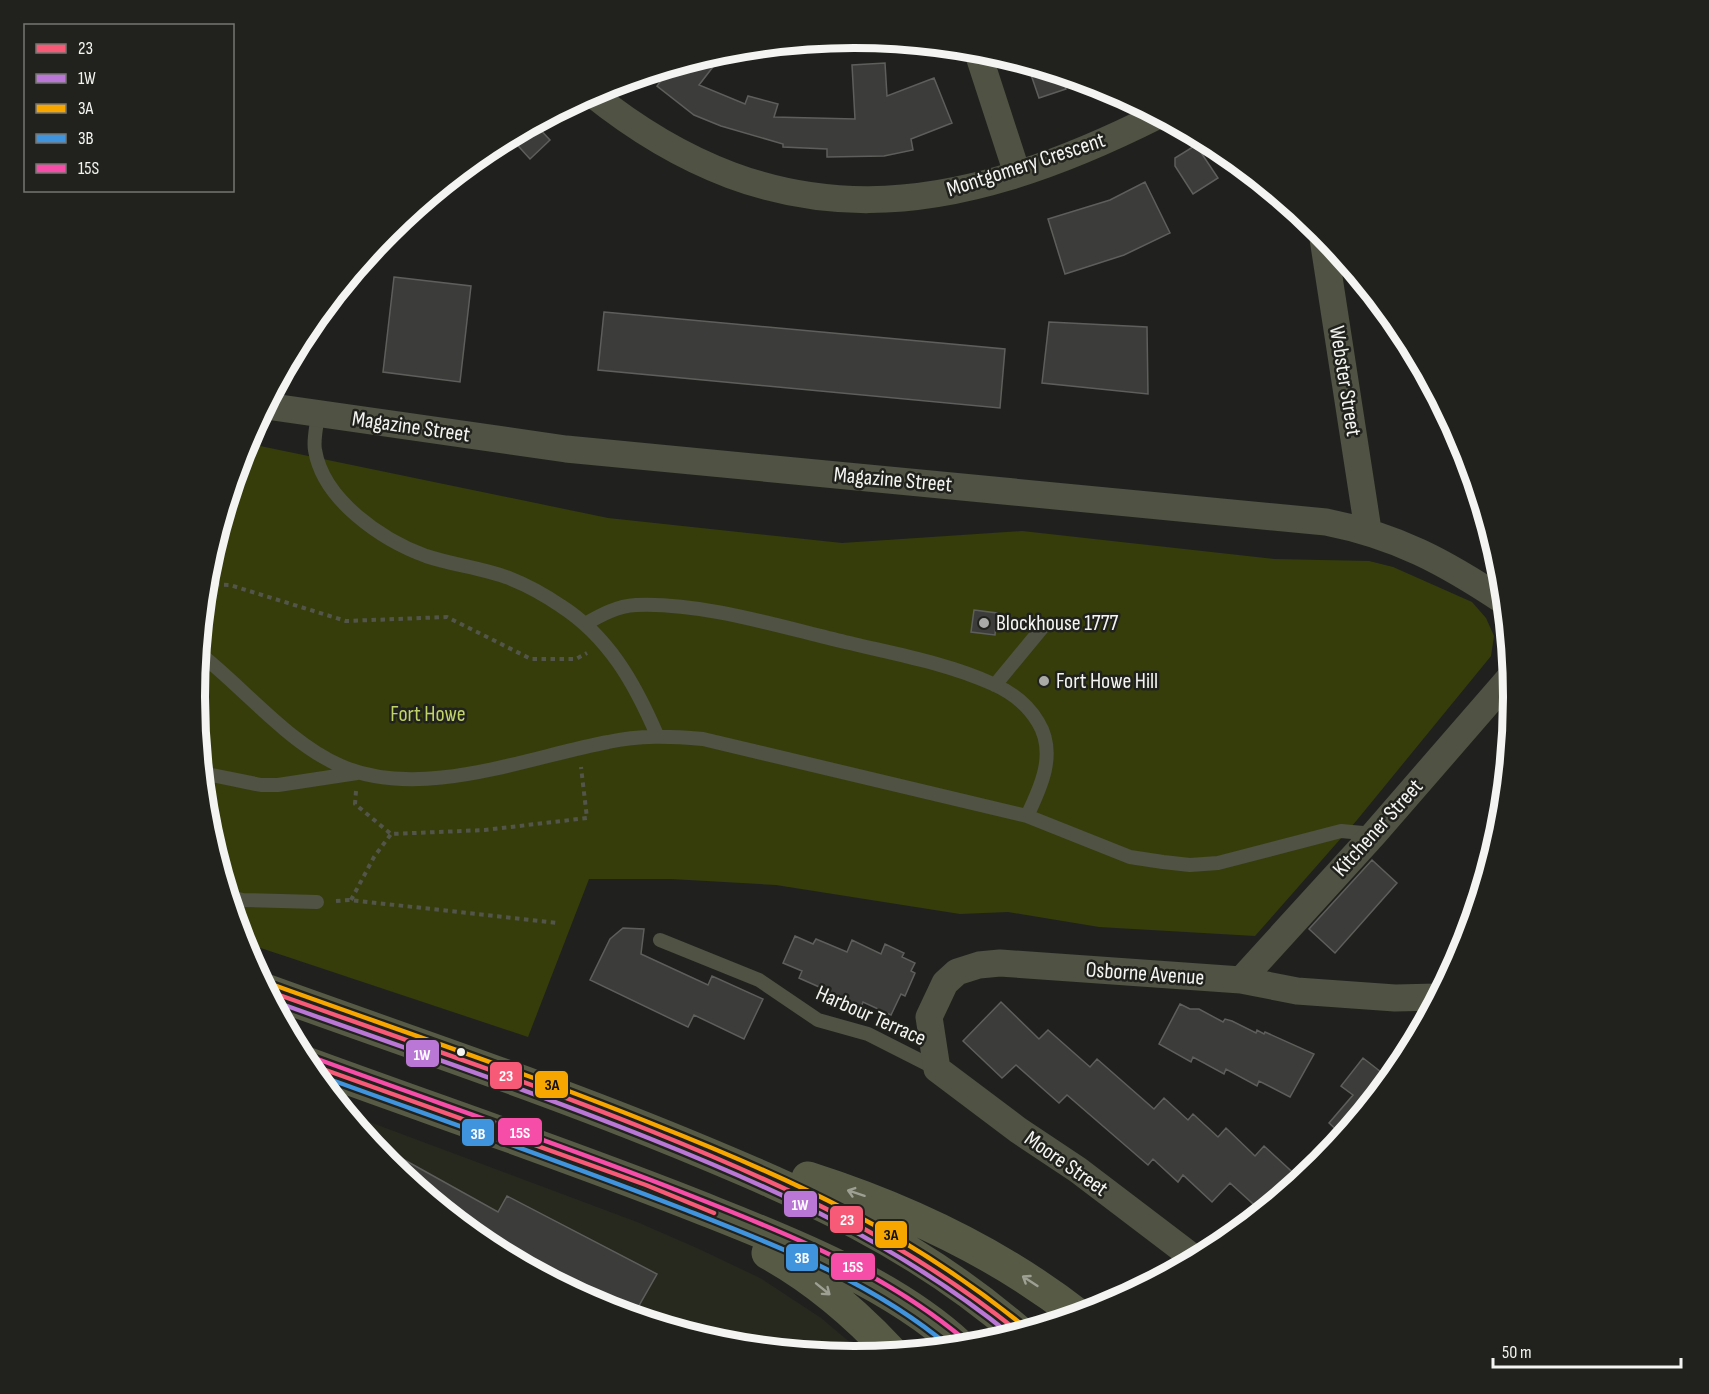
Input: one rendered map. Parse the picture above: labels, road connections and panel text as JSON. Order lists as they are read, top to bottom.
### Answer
{
  "streets": {
    "street": [
      "Montgomery Crescent",
      "Webster Street",
      "Magazine Street",
      "Kitchener Street",
      "Osborne Avenue",
      "Moore Street"
    ],
    "lane": ["Harbour Terrace"]
  },
  "crossings": [
    ["Webster Street", "Magazine Street"],
    ["Kitchener Street", "Osborne Avenue"],
    ["Osborne Avenue", "Harbour Terrace"],
    ["Osborne Avenue", "Moore Street"],
    ["Harbour Terrace", "Moore Street"]
  ],
  "parks": ["Fort Howe"],
  "places": ["Blockhouse 1777", "Fort Howe Hill"],
  "lines": [
    "transit line 3A",
    "transit line 23",
    "transit line 1W",
    "transit line 15S",
    "transit line 3B"
  ],
  "legend": [
    "23",
    "1W",
    "3A",
    "3B",
    "15S"
  ],
  "scale_bar": "50 m"
}
